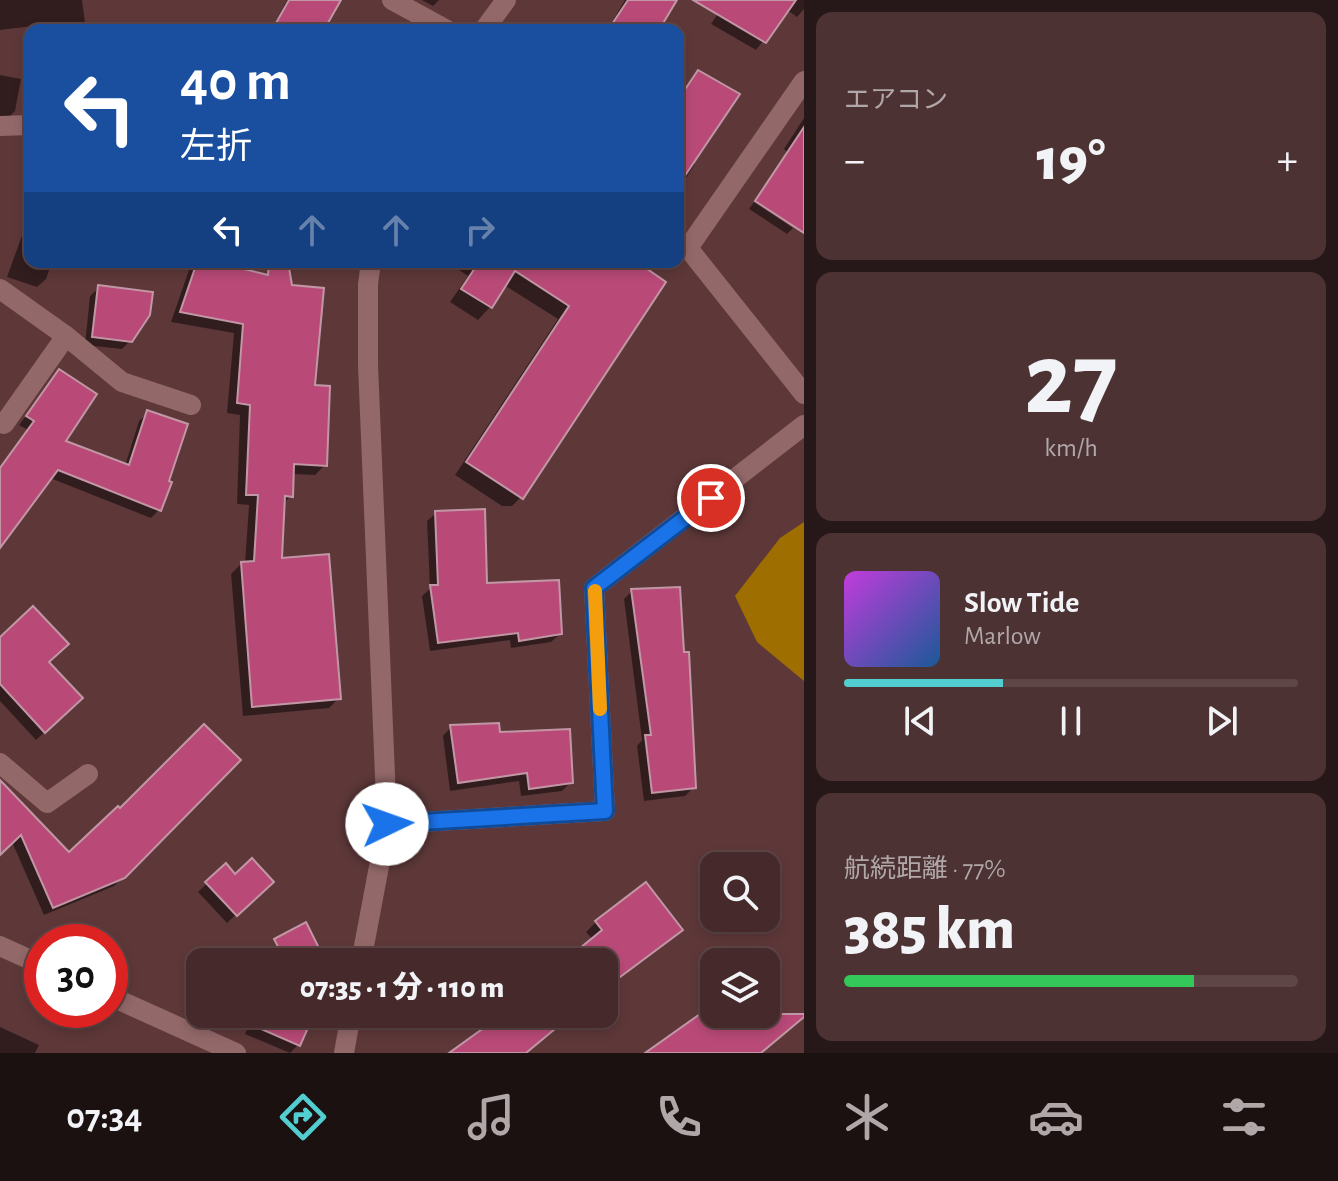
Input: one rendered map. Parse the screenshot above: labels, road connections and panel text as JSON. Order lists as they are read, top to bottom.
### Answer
{
  "page": {
    "tile": [
      "エアコン",
      ["27", "km/h"],
      ["航続距離 · 77%", "385 km"]
    ],
    "turn": ["40 m", "左折"],
    "heat": ["−", "19°", "+"],
    "song": ["Slow Tide", "Marlow"],
    "limit": "30",
    "trip": "07:35 · 1 分 · 110 m",
    "tabs": "07:34"
  }
}
